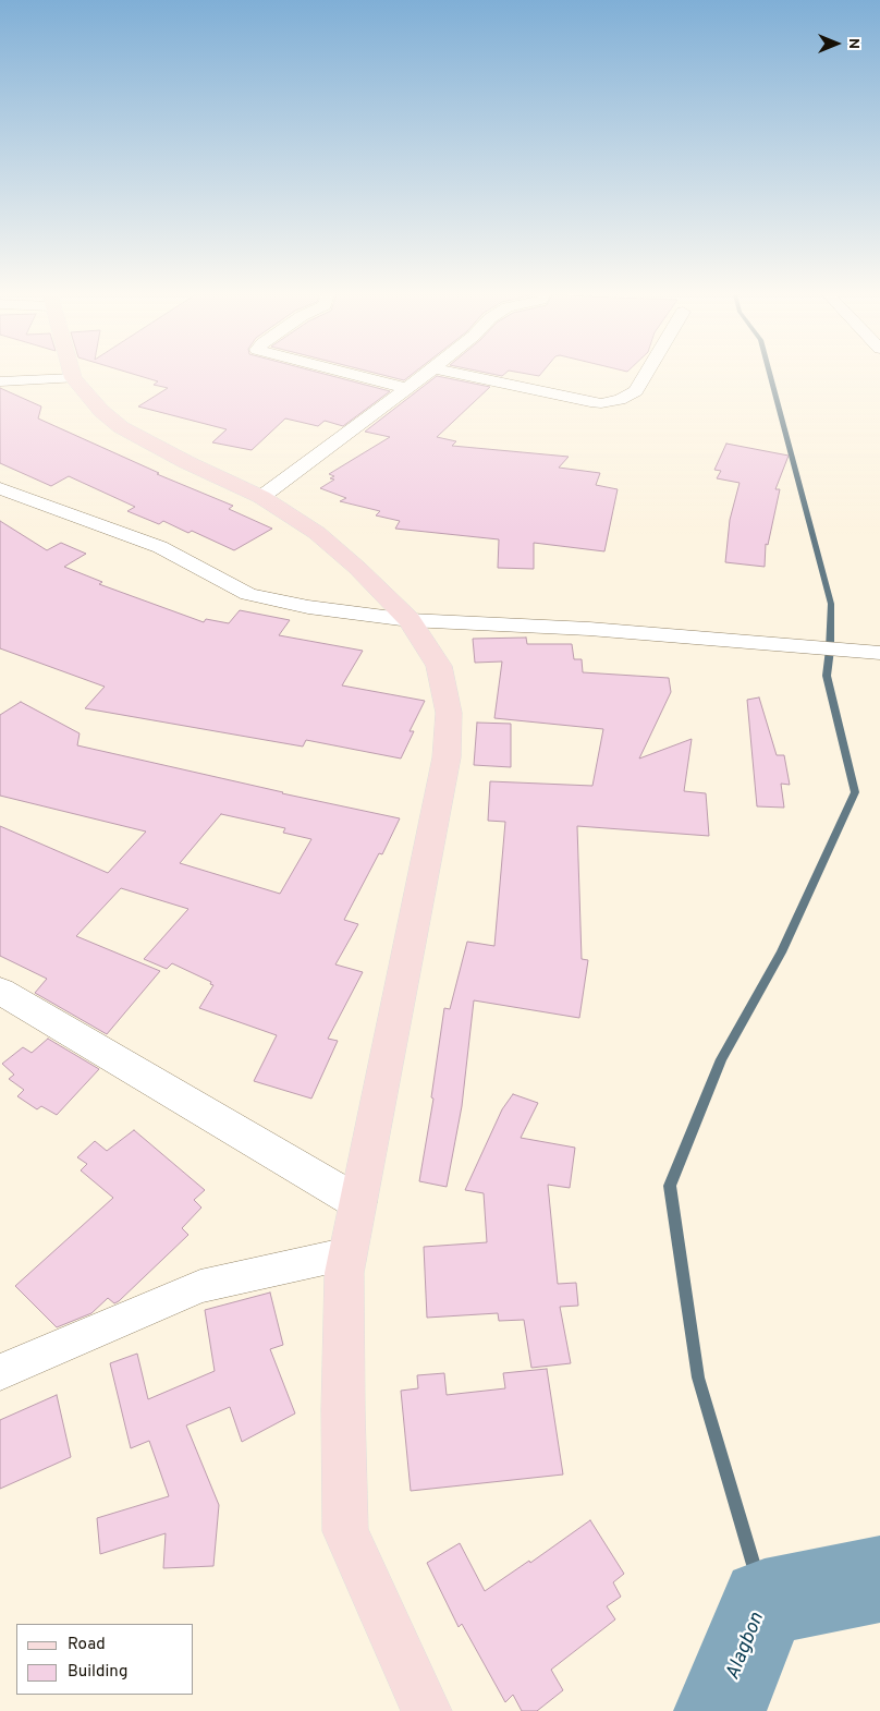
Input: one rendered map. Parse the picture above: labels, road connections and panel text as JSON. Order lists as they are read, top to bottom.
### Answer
{
  "water": ["Alagbon"],
  "legend": ["Road", "Building"],
  "north": "right"
}
